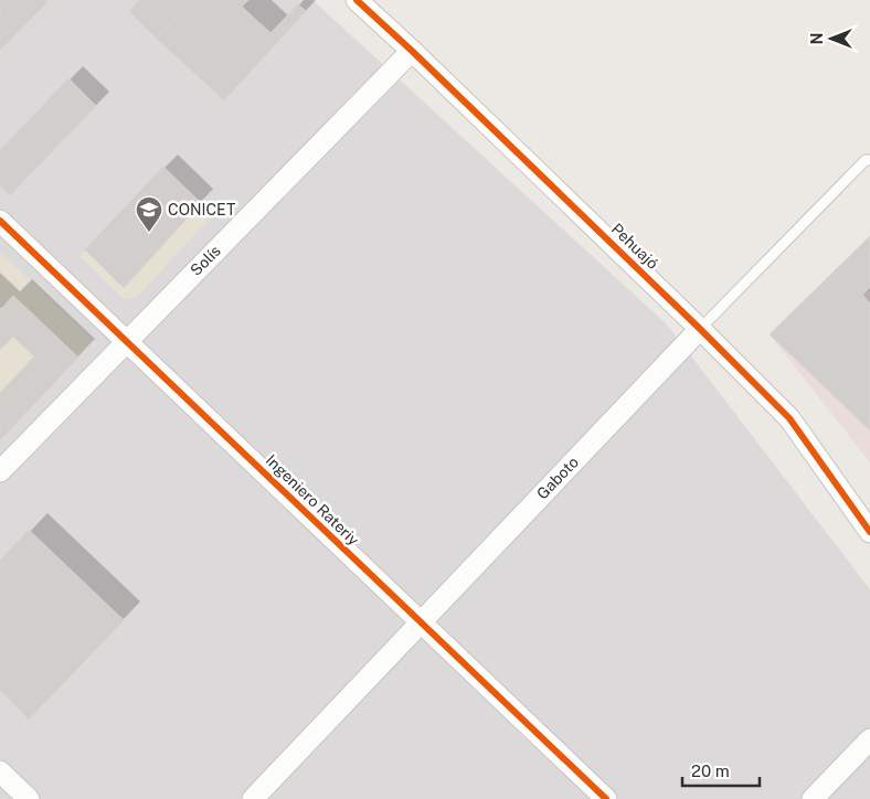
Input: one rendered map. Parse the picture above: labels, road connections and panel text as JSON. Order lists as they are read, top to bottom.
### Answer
{
  "streets": {
    "street": [
      "Pehuajó",
      "Solís",
      "Gaboto",
      "Ingeniero Rateriy"
    ]
  },
  "crossings": [
    ["Pehuajó", "Solís"],
    ["Pehuajó", "Gaboto"],
    ["Solís", "Ingeniero Rateriy"],
    ["Gaboto", "Ingeniero Rateriy"]
  ],
  "places": {
    "school or university": ["CONICET"]
  },
  "scale_bar": "20 m",
  "north": "left"
}
